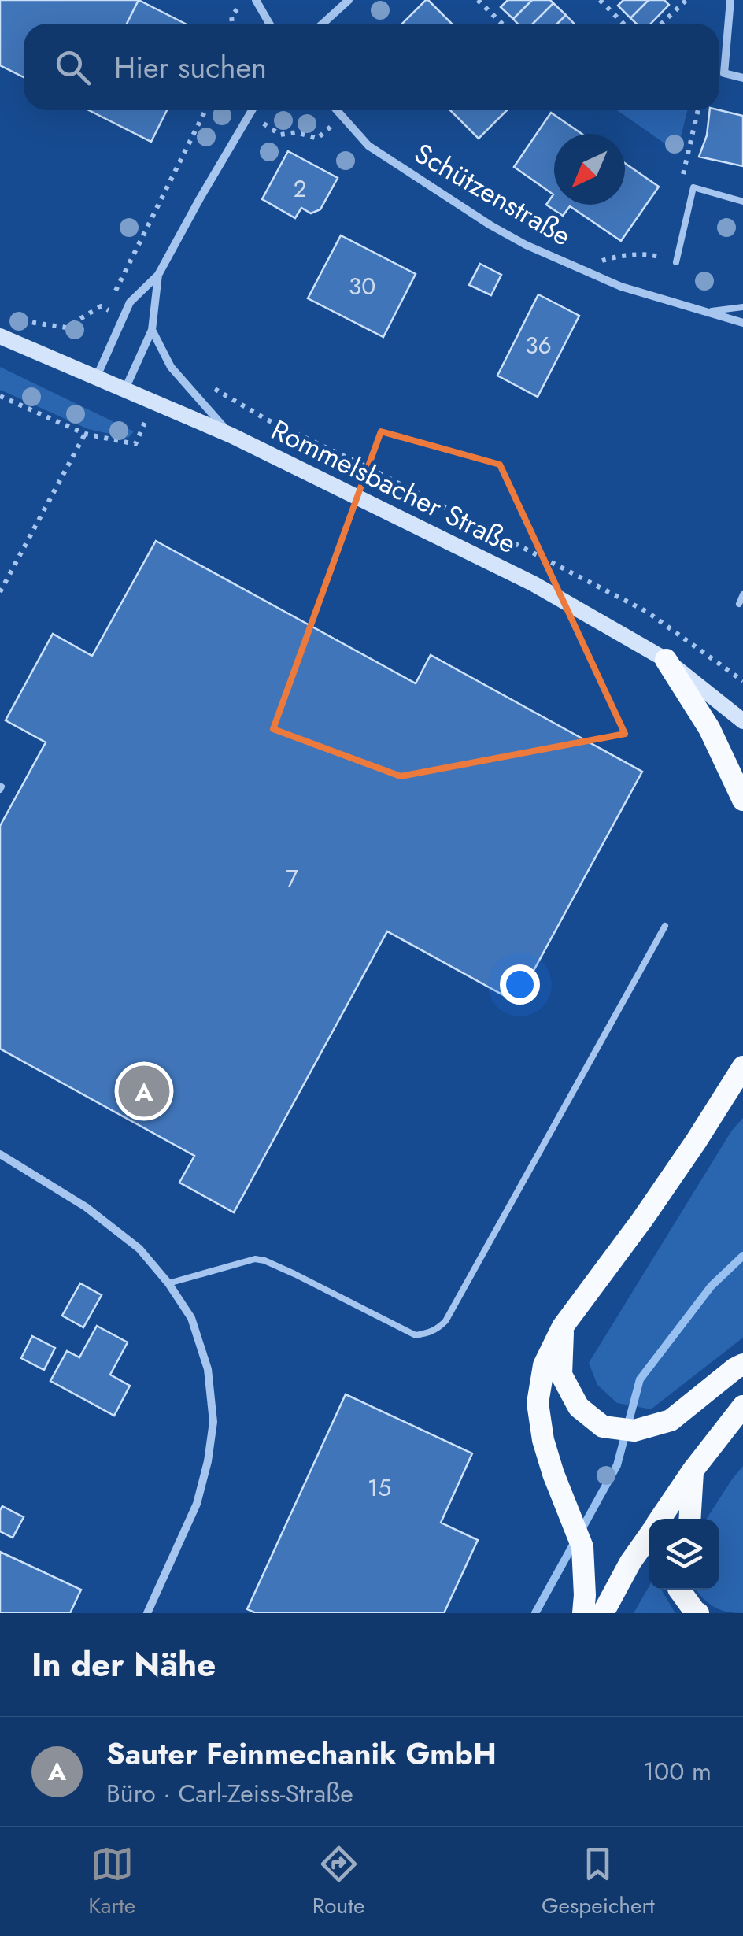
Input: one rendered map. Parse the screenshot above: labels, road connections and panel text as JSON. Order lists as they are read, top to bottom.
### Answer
{
  "streets": {
    "main road": ["Rommelsbacher Straße"],
    "street": ["Schützenstraße"]
  },
  "house_numbers": [
    "2",
    "30",
    "36",
    "7",
    "15"
  ],
  "north": "bottom left",
  "page": {
    "search": "Hier suchen",
    "pins": "A",
    "heading": "In der Nähe",
    "list": [
      {
        "mark": "A",
        "name": "Sauter Feinmechanik GmbH",
        "note": "Büro · Carl-Zeiss-Straße",
        "value": "100 m"
      }
    ],
    "nav": ["Karte", "Route", "Gespeichert"]
  }
}
